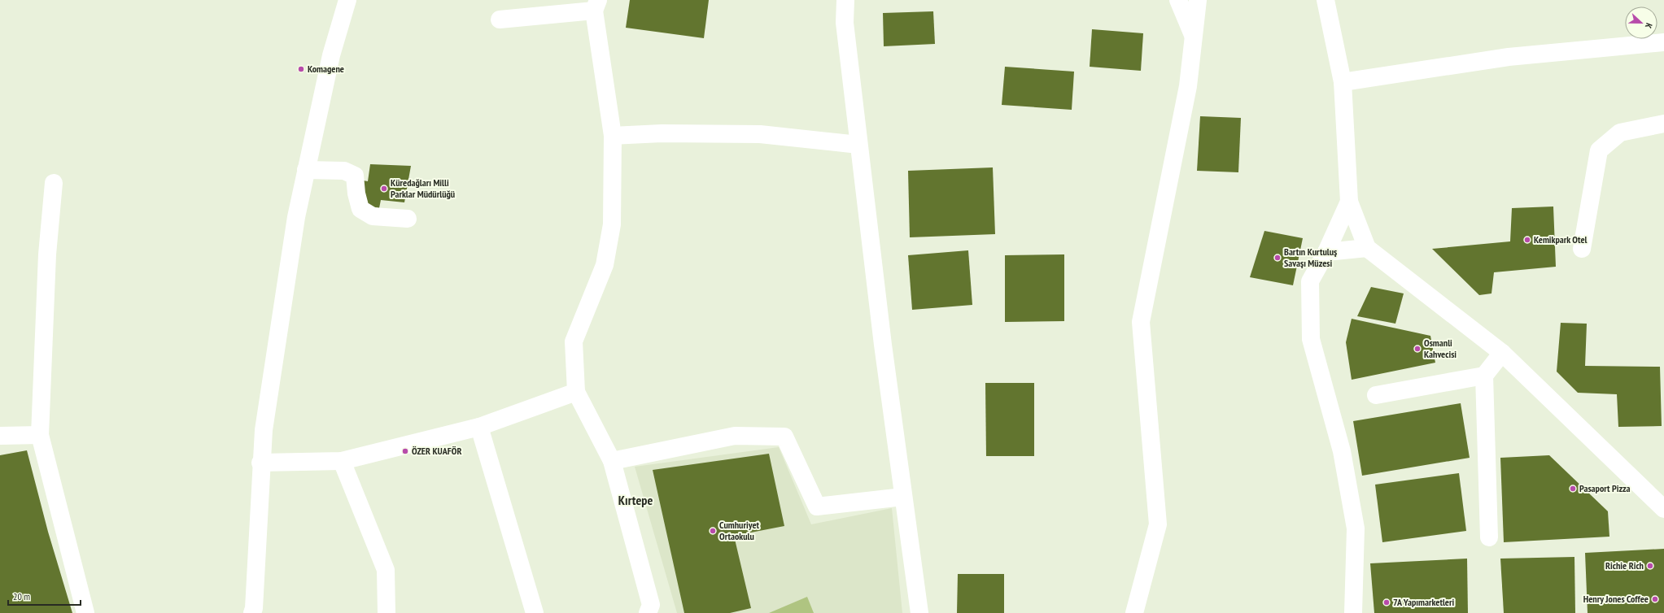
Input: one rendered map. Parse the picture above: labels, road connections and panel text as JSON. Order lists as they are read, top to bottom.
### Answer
{
  "districts": ["Kırtepe"],
  "places": [
    "Komagene",
    "Küredağları Milli Parklar Müdürlüğü",
    "Kemikpark Otel",
    "Bartın Kurtuluş Savaşı Müzesi",
    "Osmanli Kahvecisi",
    "ÖZER KUAFÖR",
    "Pasaport Pizza",
    "Cumhuriyet Ortaokulu",
    "Richie Rich",
    "Henry Jones Coffee",
    "7A Yapımarketleri"
  ],
  "scale_bar": "20 m",
  "north": "right"
}
